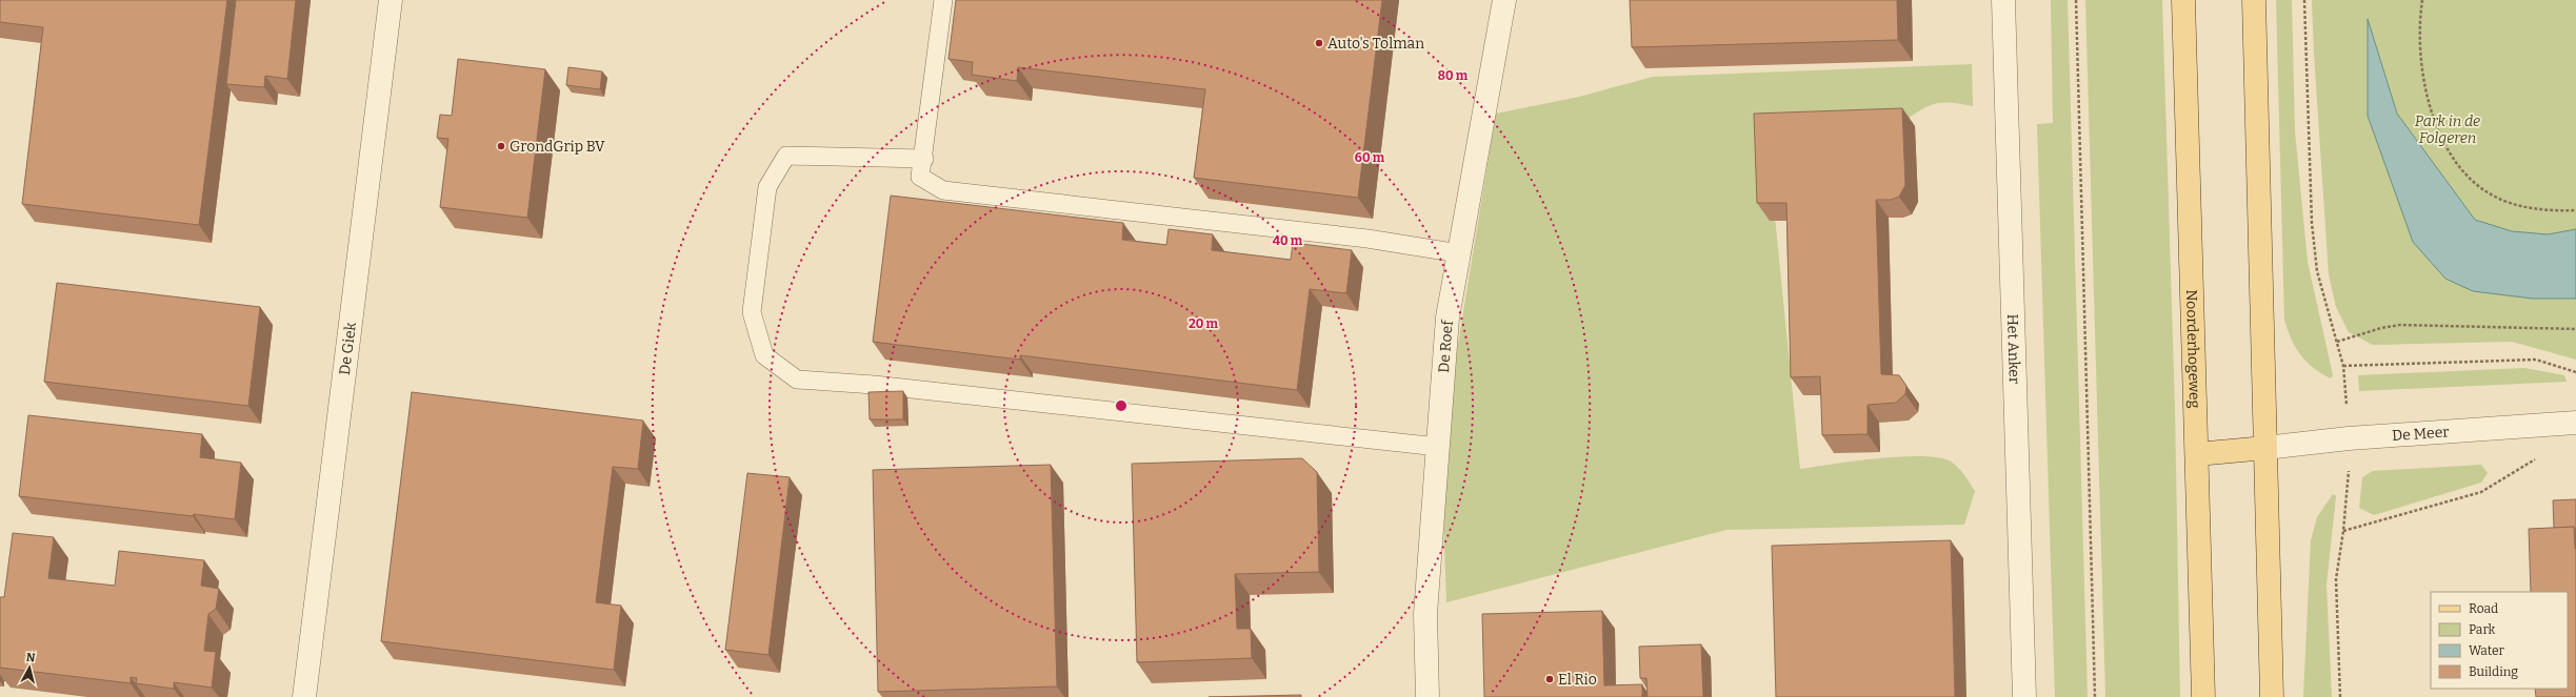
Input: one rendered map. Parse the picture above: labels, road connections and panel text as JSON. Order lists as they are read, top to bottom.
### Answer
{
  "streets": {
    "main road": ["Noorderhogeweg"],
    "street": [
      "De Roef",
      "De Giek",
      "Het Anker",
      "De Meer"
    ]
  },
  "parks": ["Park in de Folgeren"],
  "places": ["Auto's Tolman", "GrondGrip BV", "El Rio"],
  "legend": [
    "Road",
    "Park",
    "Water",
    "Building"
  ],
  "north": "top",
  "rings": [
    "80 m",
    "60 m",
    "40 m",
    "20 m"
  ]
}
